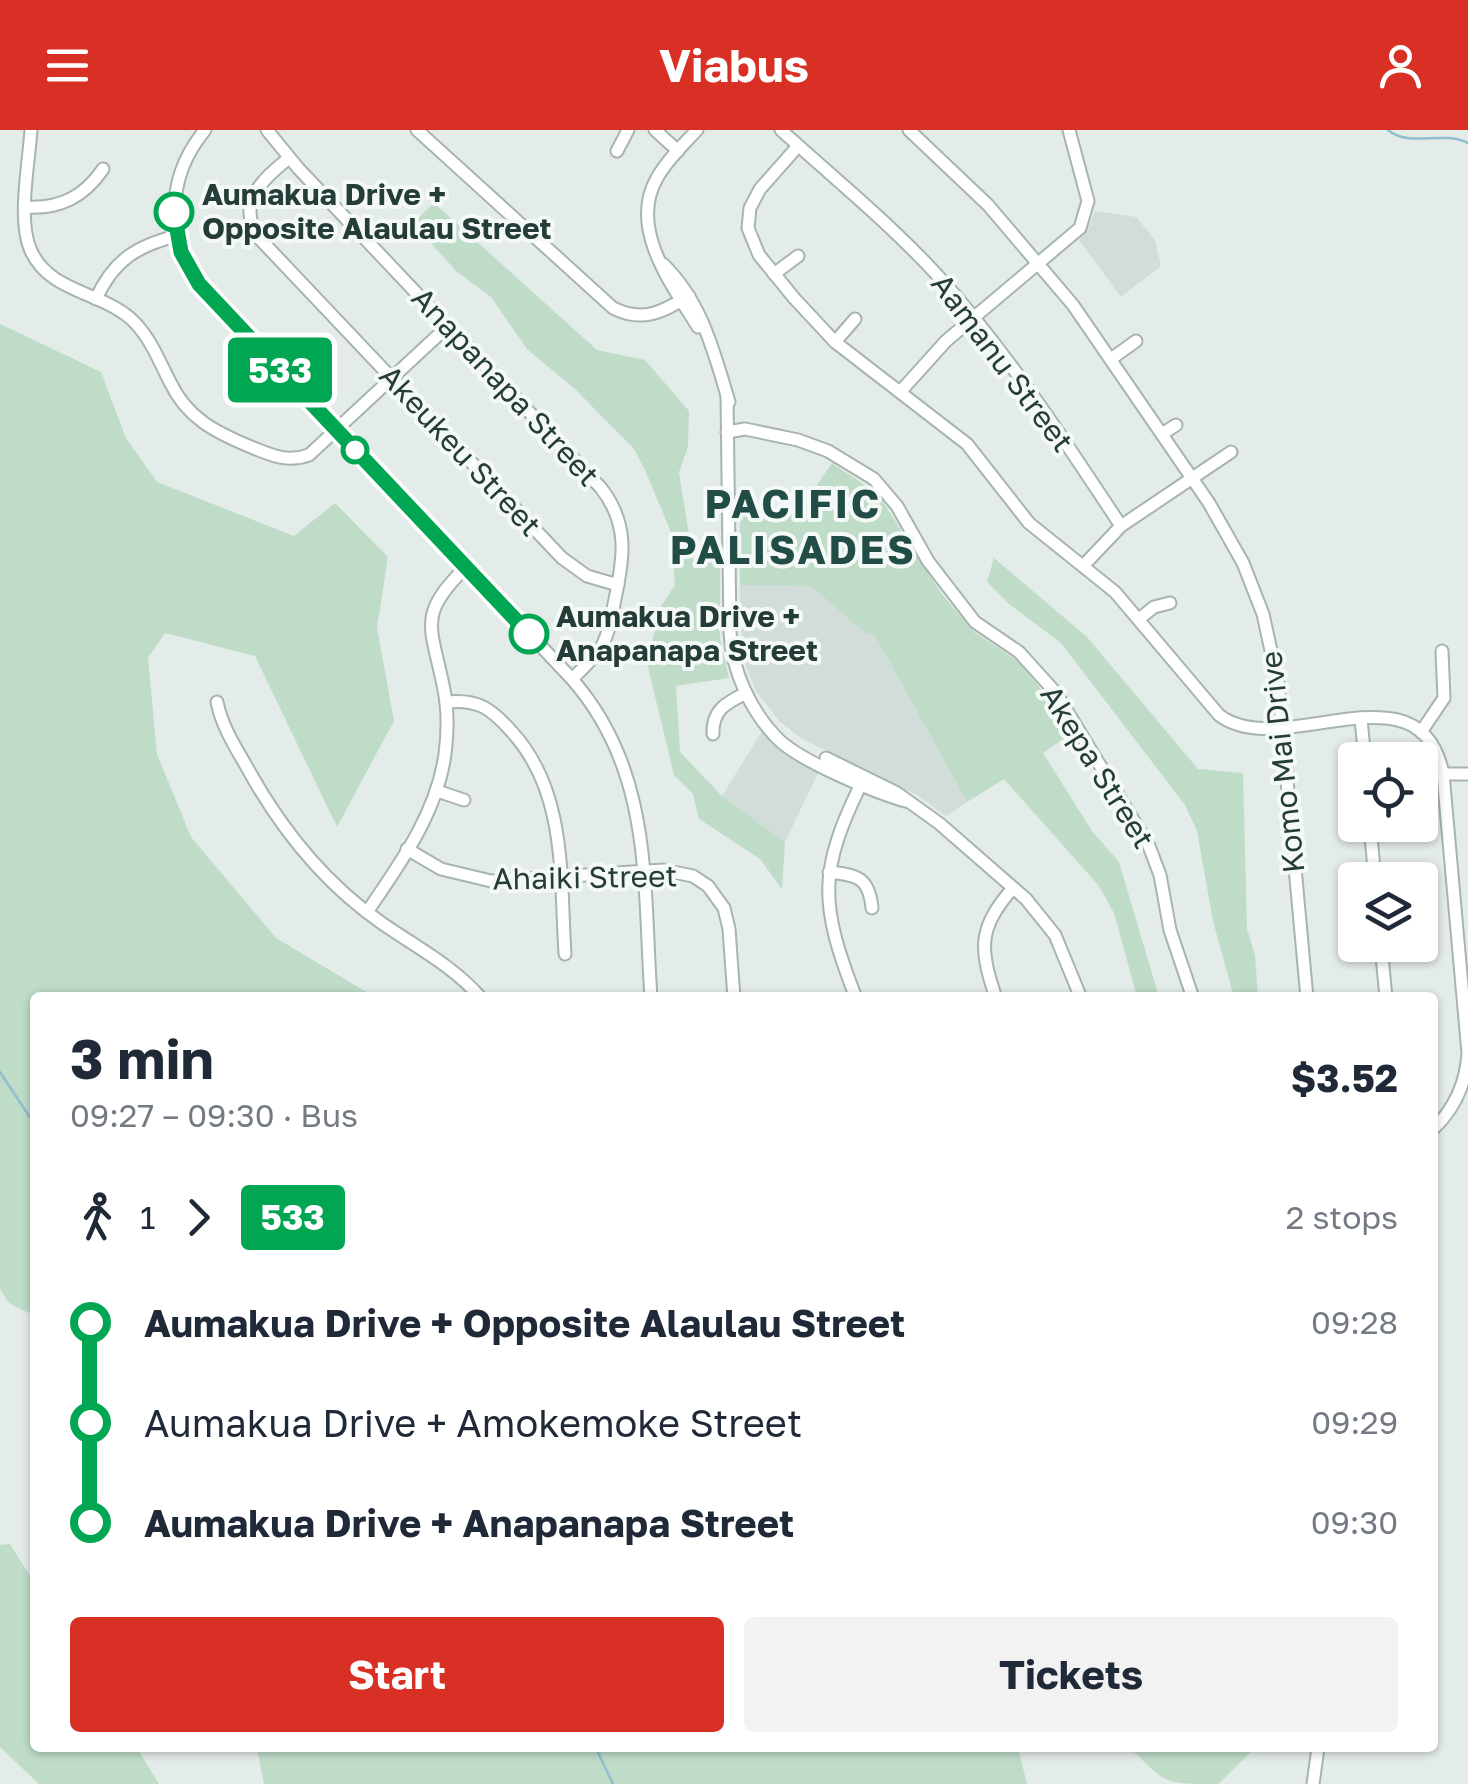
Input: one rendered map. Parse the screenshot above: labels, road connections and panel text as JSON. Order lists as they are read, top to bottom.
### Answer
{
  "streets": {
    "street": [
      "Aamanu Street",
      "Anapanapa Street",
      "Akeukeu Street",
      "Komo Mai Drive",
      "Akepa Street",
      "Ahaiki Street"
    ]
  },
  "crossings": [
    ["Anapanapa Street", "Akeukeu Street"]
  ],
  "districts": ["PACIFIC PALISADES"],
  "places": ["Aumakua Drive + Opposite Alaulau Street", "Aumakua Drive + Anapanapa Street"],
  "lines": ["bus line 533"],
  "page": {
    "header": "Viabus",
    "on_map": "533",
    "heading": ["3 min", "09:27 – 09:30 · Bus", "$3.52"],
    "legs": ["1", "533", "2 stops"],
    "list": [
      {
        "name": "Aumakua Drive + Opposite Alaulau Street",
        "value": "09:28"
      },
      {
        "name": "Aumakua Drive + Amokemoke Street",
        "value": "09:29"
      },
      {
        "name": "Aumakua Drive + Anapanapa Street",
        "value": "09:30"
      }
    ],
    "buttons": ["Start", "Tickets"]
  }
}
